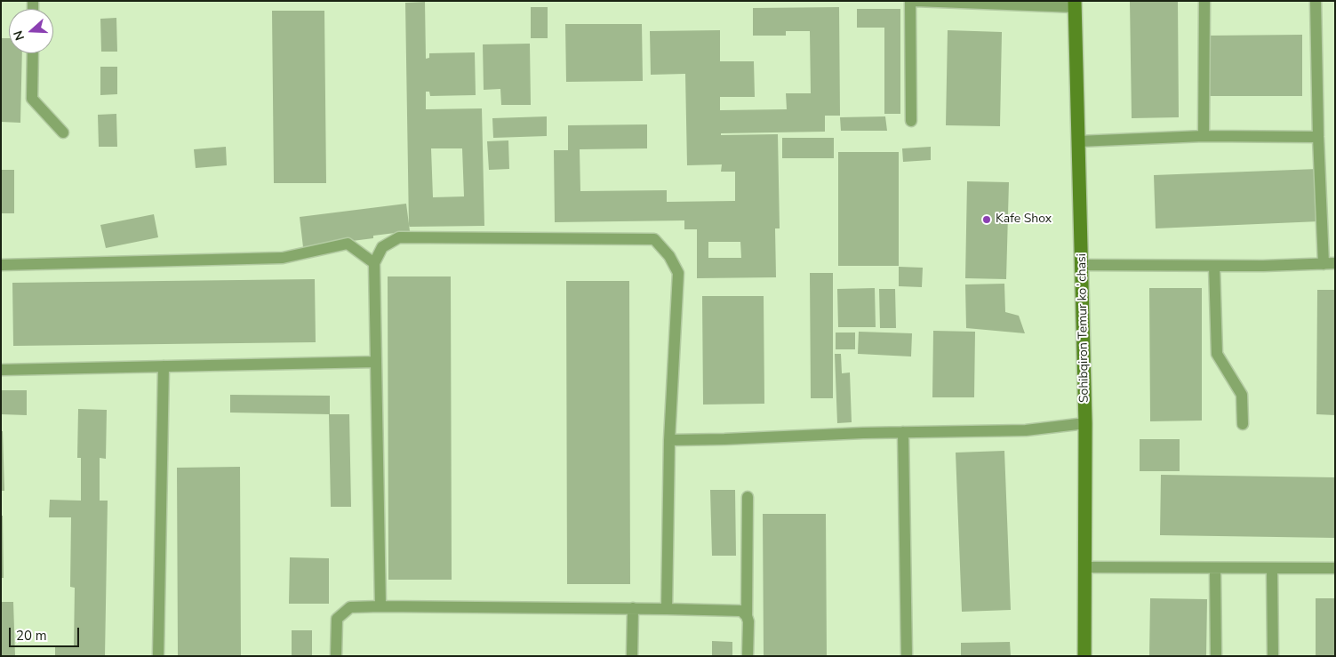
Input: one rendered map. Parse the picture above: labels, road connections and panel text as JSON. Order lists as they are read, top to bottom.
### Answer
{
  "streets": {
    "main road": ["Sohibqiron Temur koʻchasi"]
  },
  "places": ["Kafe Shox"],
  "scale_bar": "20 m",
  "north": "left"
}
